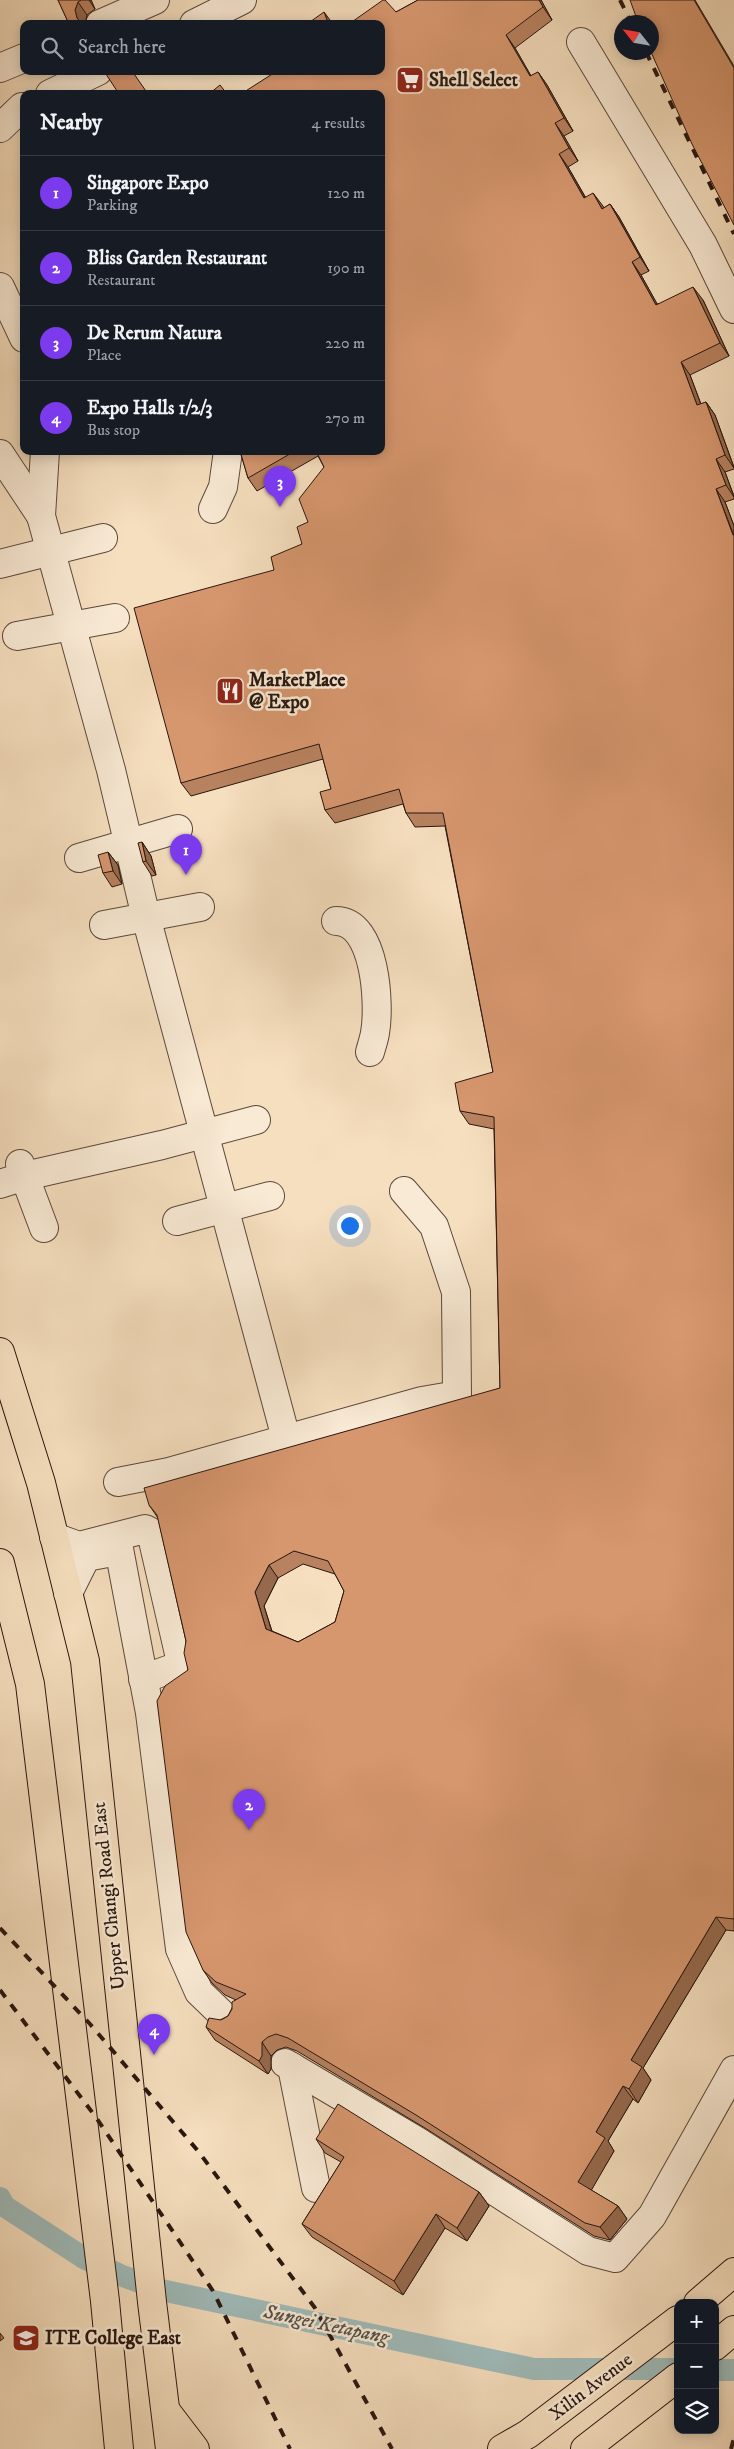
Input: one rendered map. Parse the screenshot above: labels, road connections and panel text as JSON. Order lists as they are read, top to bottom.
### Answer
{
  "streets": {
    "main road": ["Upper Changi Road East", "Xilin Avenue"]
  },
  "water": ["Sungei Ketapang"],
  "places": {
    "supermarket": ["Shell Select"],
    "restaurant": ["MarketPlace @ Expo"],
    "school or university": ["ITE College East"]
  },
  "north": "top left",
  "page": {
    "search": "Search here",
    "heading": ["Nearby", "4 results"],
    "list": [
      {
        "mark": "1",
        "name": "Singapore Expo",
        "note": "Parking",
        "value": "120 m"
      },
      {
        "mark": "2",
        "name": "Bliss Garden Restaurant",
        "note": "Restaurant",
        "value": "190 m"
      },
      {
        "mark": "3",
        "name": "De Rerum Natura",
        "note": "Place",
        "value": "220 m"
      },
      {
        "mark": "4",
        "name": "Expo Halls 1/2/3",
        "note": "Bus stop",
        "value": "270 m"
      }
    ],
    "pins": [
      "3",
      "1",
      "2",
      "4"
    ],
    "map_buttons": ["+", "−"]
  }
}
